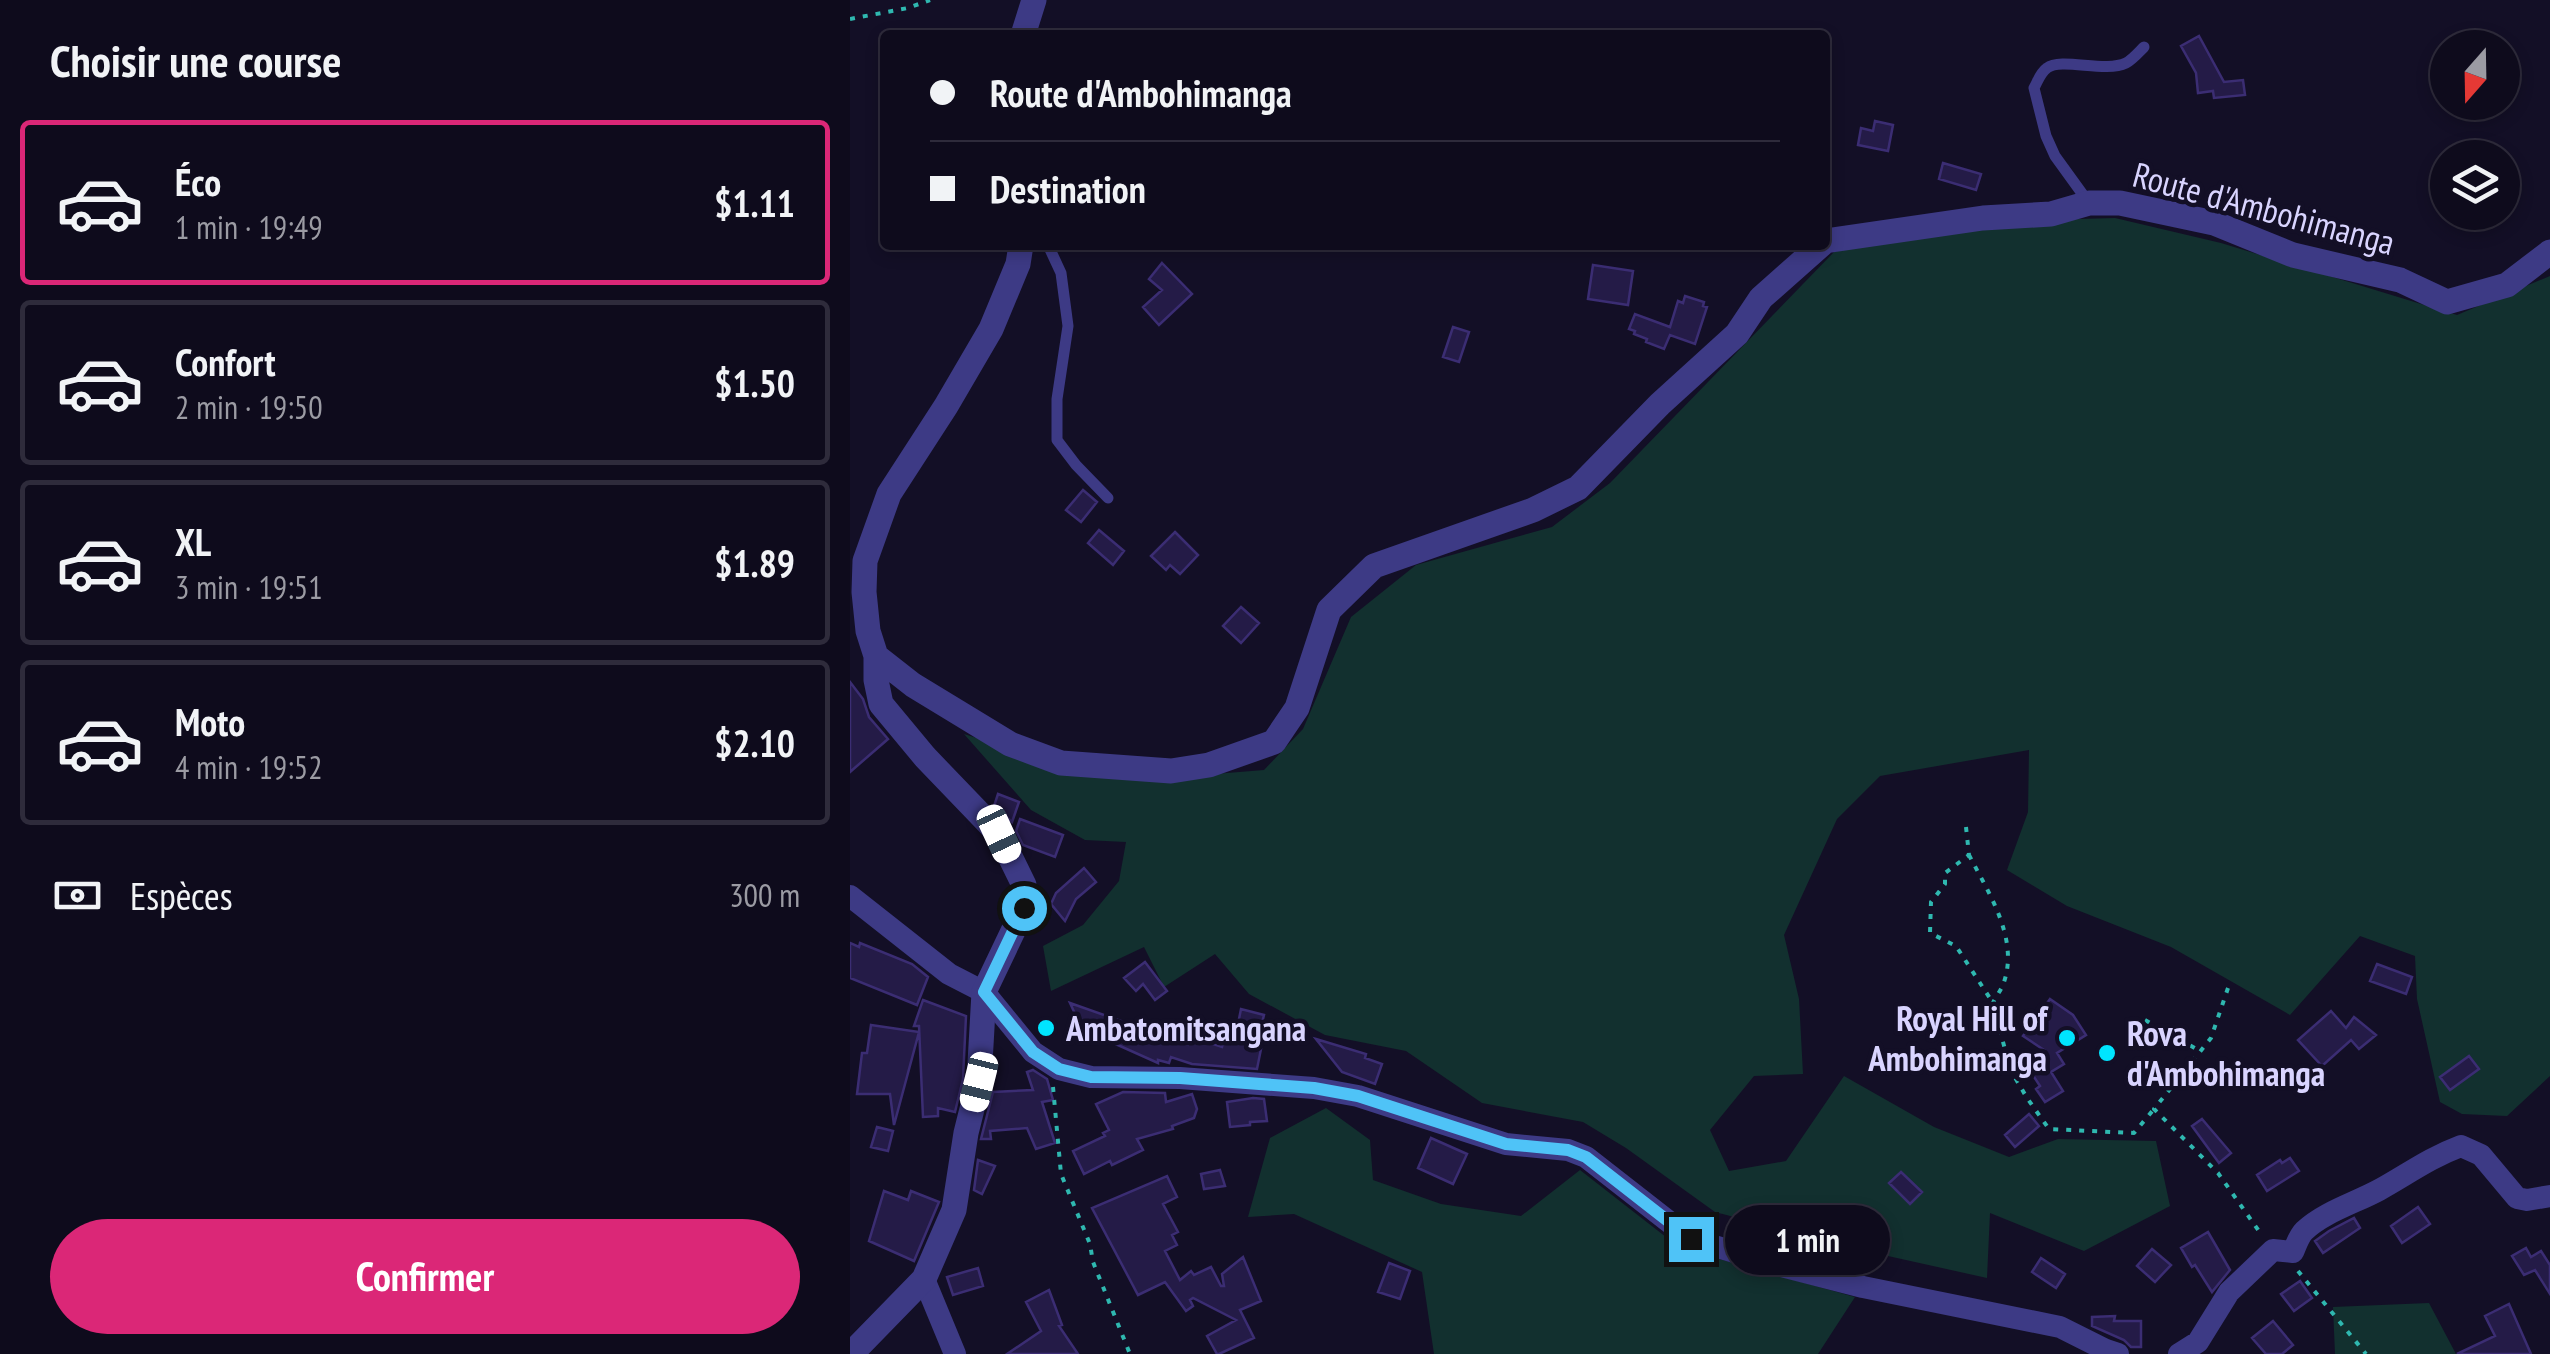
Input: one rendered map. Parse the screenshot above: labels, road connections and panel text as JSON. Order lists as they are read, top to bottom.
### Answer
{
  "streets": {
    "street": ["Route d'Ambohimanga"]
  },
  "places": ["Ambatomitsangana", "Royal Hill of Ambohimanga", "Rova d'Ambohimanga"],
  "north": "bottom",
  "page": {
    "heading": "Choisir une course",
    "banner": ["Route d'Ambohimanga", "Destination"],
    "list": [
      {
        "name": "Éco",
        "note": "1 min · 19:49",
        "value": "$1.11"
      },
      {
        "name": "Confort",
        "note": "2 min · 19:50",
        "value": "$1.50"
      },
      {
        "name": "XL",
        "note": "3 min · 19:51",
        "value": "$1.89"
      },
      {
        "name": "Moto",
        "note": "4 min · 19:52",
        "value": "$2.10"
      }
    ],
    "pay": ["Espèces", "300 m"],
    "buttons": "Confirmer",
    "bubble": "1 min"
  }
}
